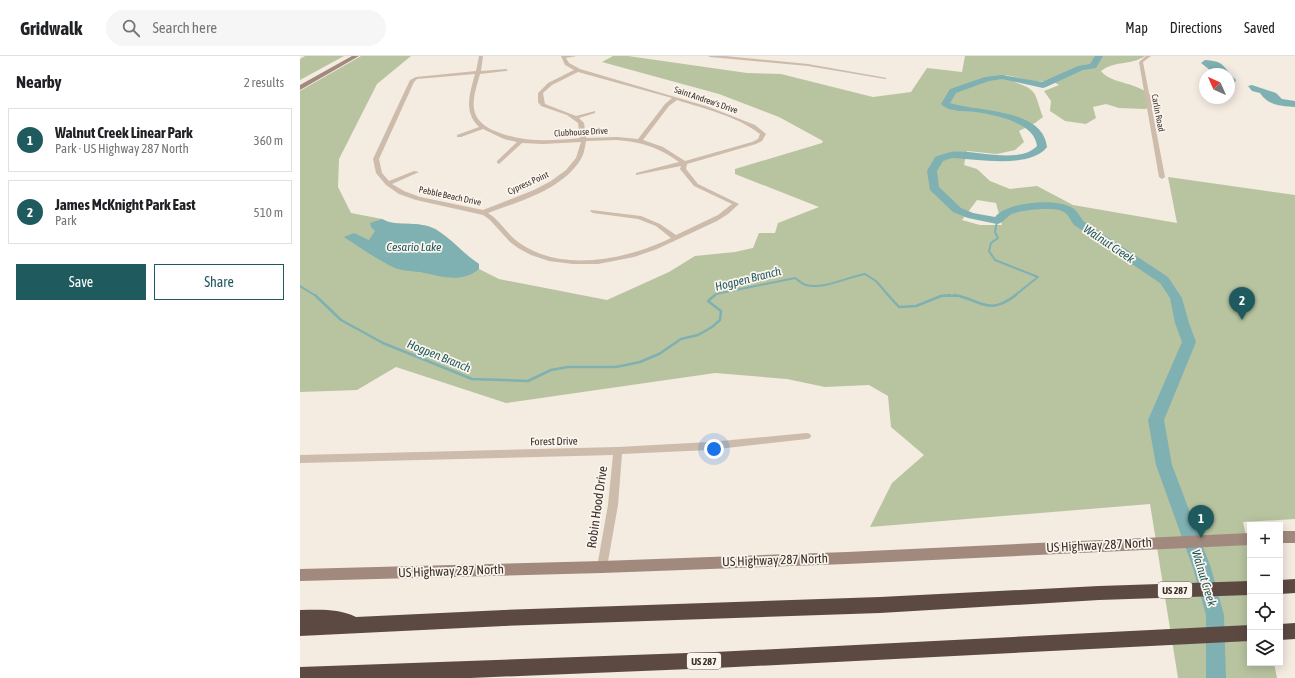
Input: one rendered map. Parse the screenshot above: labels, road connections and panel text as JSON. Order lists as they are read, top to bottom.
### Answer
{
  "streets": {
    "highway": ["US 287"],
    "main road": ["US Highway 287 North"],
    "street": [
      "Saint Andrew's Drive",
      "Carlin Road",
      "Clubhouse Drive",
      "Cypress Point",
      "Pebble Beach Drive",
      "Forest Drive",
      "Robin Hood Drive"
    ]
  },
  "crossings": [
    ["Saint Andrew's Drive", "Clubhouse Drive"],
    ["Clubhouse Drive", "Cypress Point"],
    ["Clubhouse Drive", "Pebble Beach Drive"],
    ["Cypress Point", "Pebble Beach Drive"],
    ["Forest Drive", "Robin Hood Drive"],
    ["Robin Hood Drive", "US Highway 287 North"]
  ],
  "water": ["Walnut Creek", "Cesario Lake", "Hogpen Branch"],
  "north": "top left",
  "page": {
    "header": "Gridwalk",
    "search": "Search here",
    "nav": ["Map", "Directions", "Saved"],
    "heading": ["Nearby", "2 results"],
    "list": [
      {
        "mark": "1",
        "name": "Walnut Creek Linear Park",
        "note": "Park · US Highway 287 North",
        "value": "360 m"
      },
      {
        "mark": "2",
        "name": "James McKnight Park East",
        "note": "Park",
        "value": "510 m"
      }
    ],
    "buttons": ["Save", "Share"],
    "pins": ["2", "1"],
    "map_buttons": ["+", "−"]
  }
}
